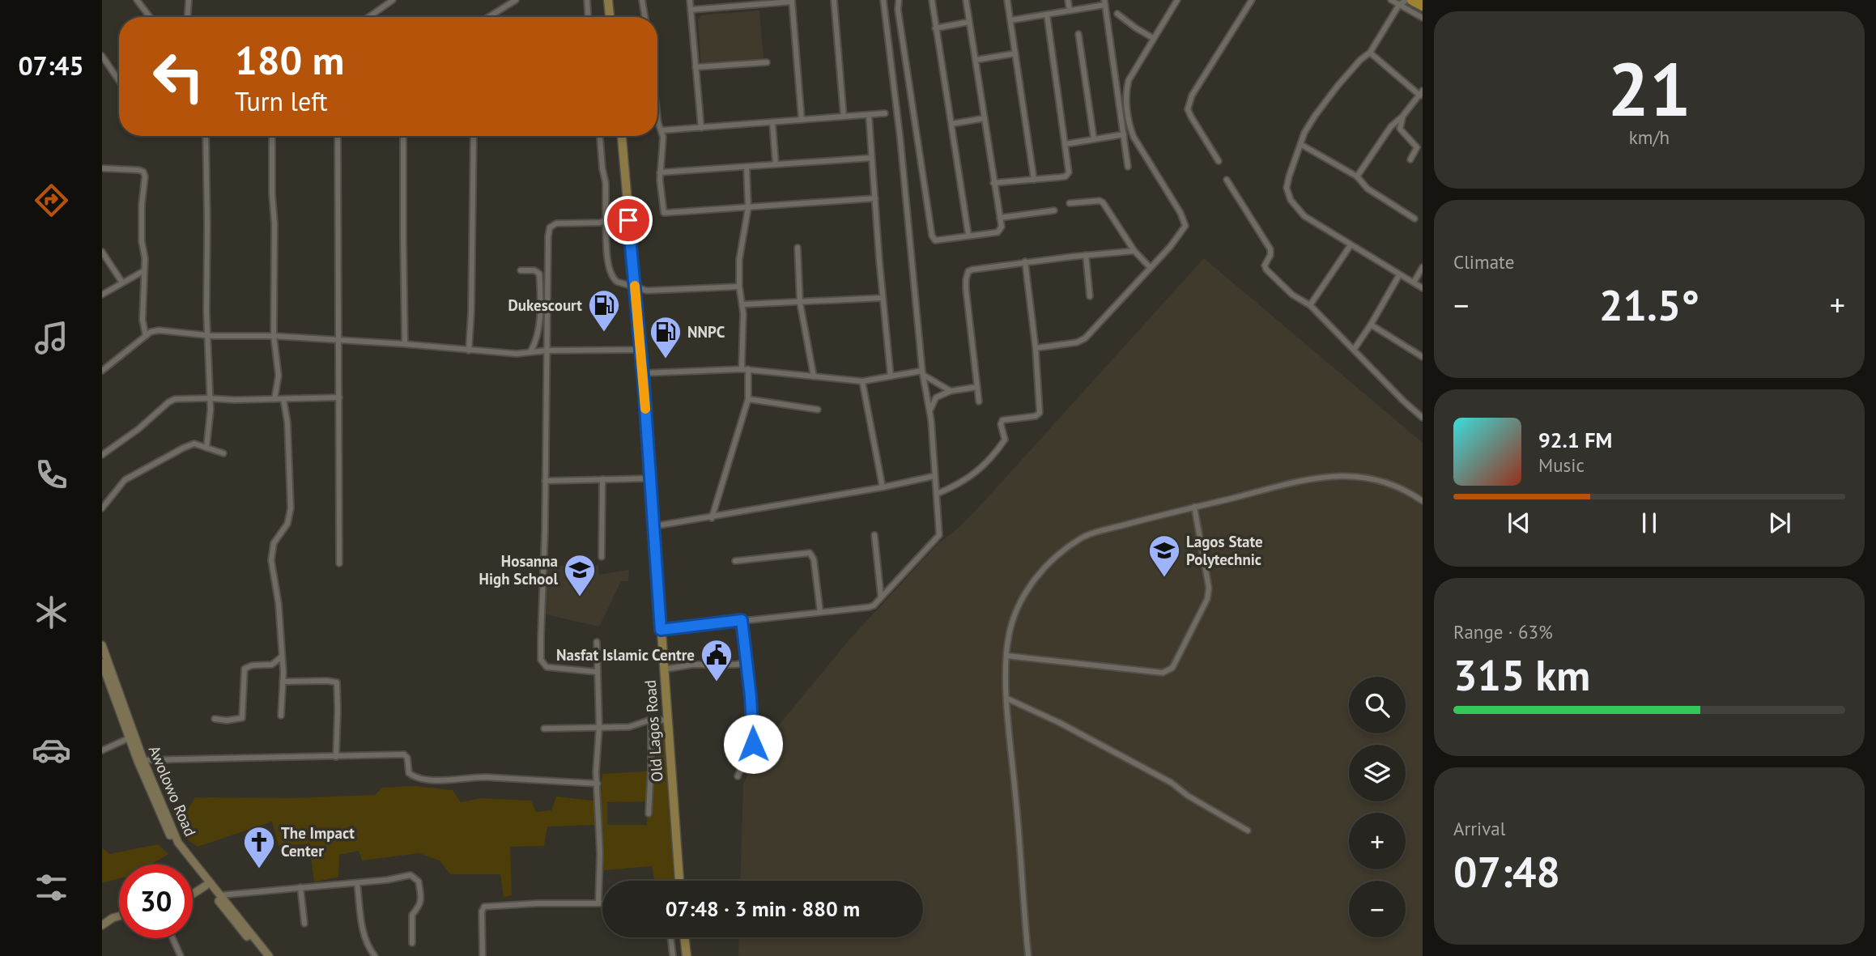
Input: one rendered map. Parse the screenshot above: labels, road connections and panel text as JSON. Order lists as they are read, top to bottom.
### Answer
{
  "streets": {
    "main road": ["Old Lagos Road", "Awolowo Road"]
  },
  "places": {
    "fuel station": ["Dukescourt", "NNPC"],
    "school or university": ["Lagos State Polytechnic", "Hosanna High School"],
    "public building": ["Nasfat Islamic Centre"],
    "church": ["The Impact Center"]
  },
  "page": {
    "tabs": "07:45",
    "tile": [
      ["21", "km/h"],
      "Climate",
      ["Range · 63%", "315 km"],
      ["Arrival", "07:48"]
    ],
    "turn": ["180 m", "Turn left"],
    "heat": ["−", "21.5°", "+"],
    "song": ["92.1 FM", "Music"],
    "map_buttons": ["+", "−"],
    "limit": "30",
    "trip": "07:48 · 3 min · 880 m"
  }
}
